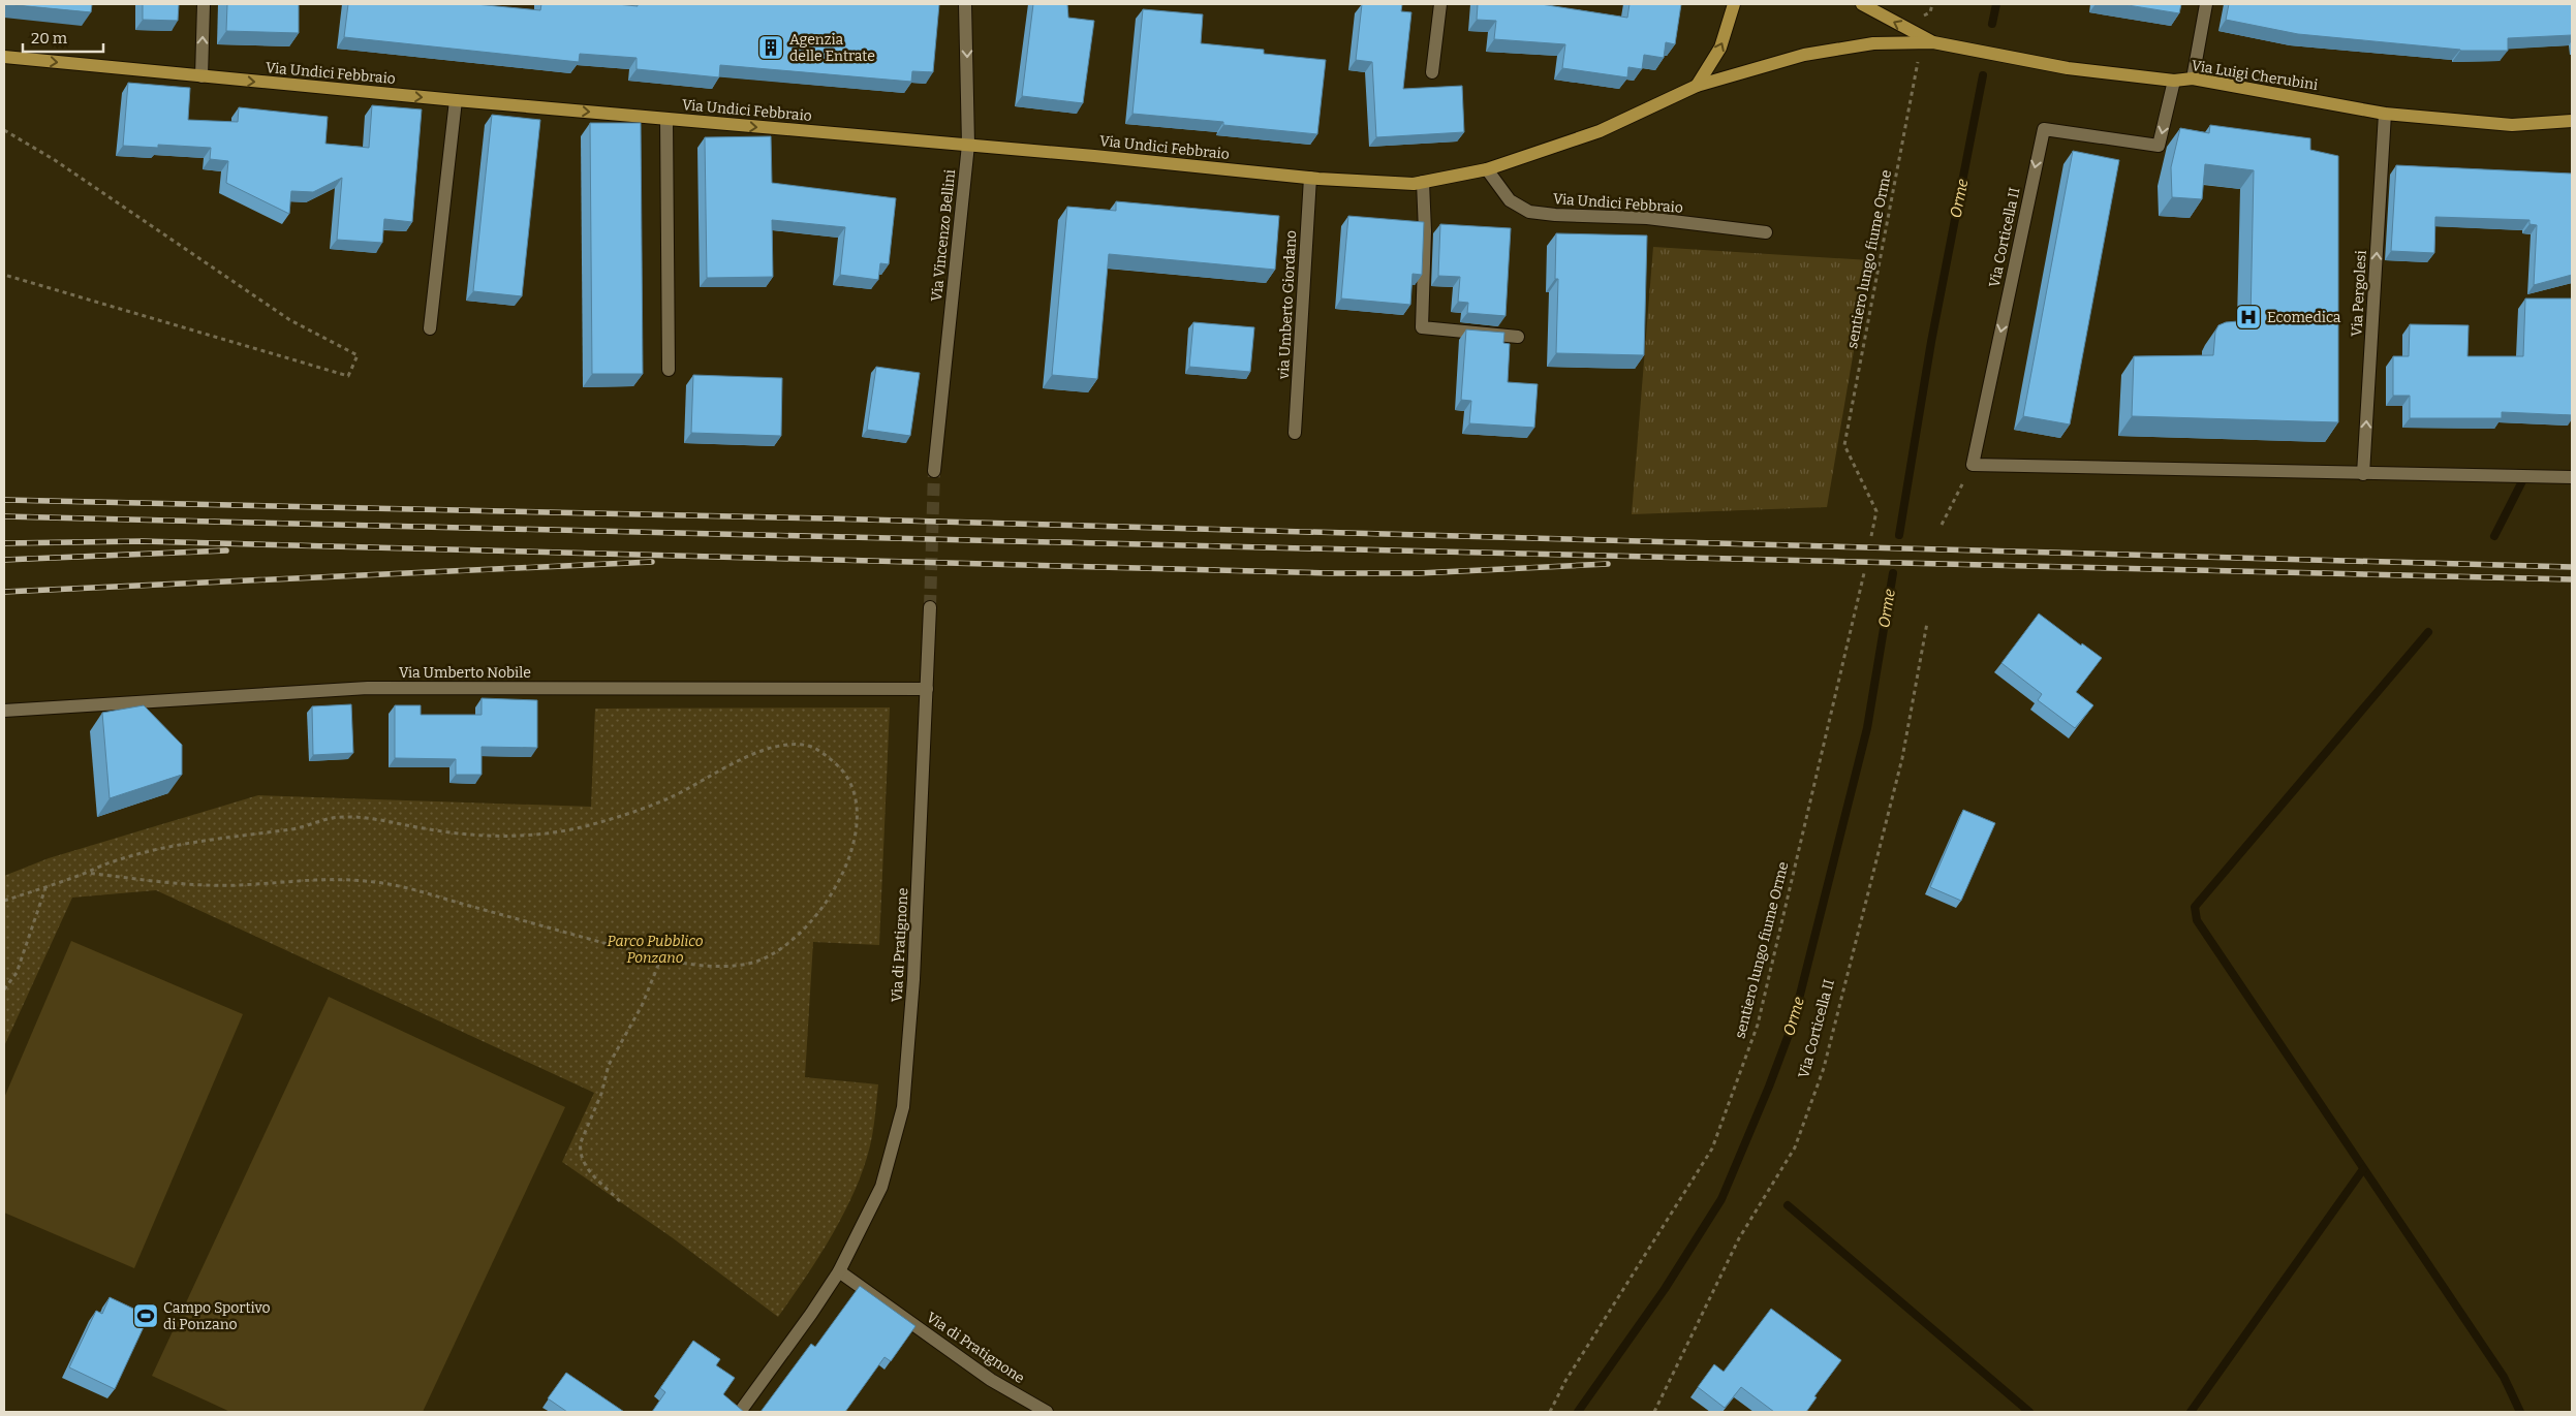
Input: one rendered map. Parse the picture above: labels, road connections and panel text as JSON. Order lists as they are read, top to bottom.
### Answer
{
  "streets": {
    "main road": ["Via Undici Febbraio", "Via Luigi Cherubini"],
    "street": [
      "Via Vincenzo Bellini",
      "Via Corticella II",
      "Via Pergolesi",
      "via Umberto Giordano",
      "Via Umberto Nobile",
      "Via di Pratignone"
    ],
    "path": ["sentiero lungo fiume Orme"]
  },
  "crossings": [
    ["Via Undici Febbraio", "Via Luigi Cherubini"],
    ["Via Undici Febbraio", "Via Vincenzo Bellini"],
    ["Via Undici Febbraio", "sentiero lungo fiume Orme"],
    ["Via Undici Febbraio", "via Umberto Giordano"],
    ["Via Luigi Cherubini", "Via Corticella II"],
    ["Via Luigi Cherubini", "Via Pergolesi"],
    ["Via Umberto Nobile", "Via di Pratignone"]
  ],
  "one_way": ["Via Undici Febbraio", "Via Pergolesi"],
  "water": ["Orme"],
  "parks": ["Parco Pubblico Ponzano"],
  "places": {
    "building": ["Agenzia delle Entrate"],
    "hospital": ["Ecomedica"],
    "sports": ["Campo Sportivo di Ponzano"]
  },
  "scale_bar": "20 m"
}
